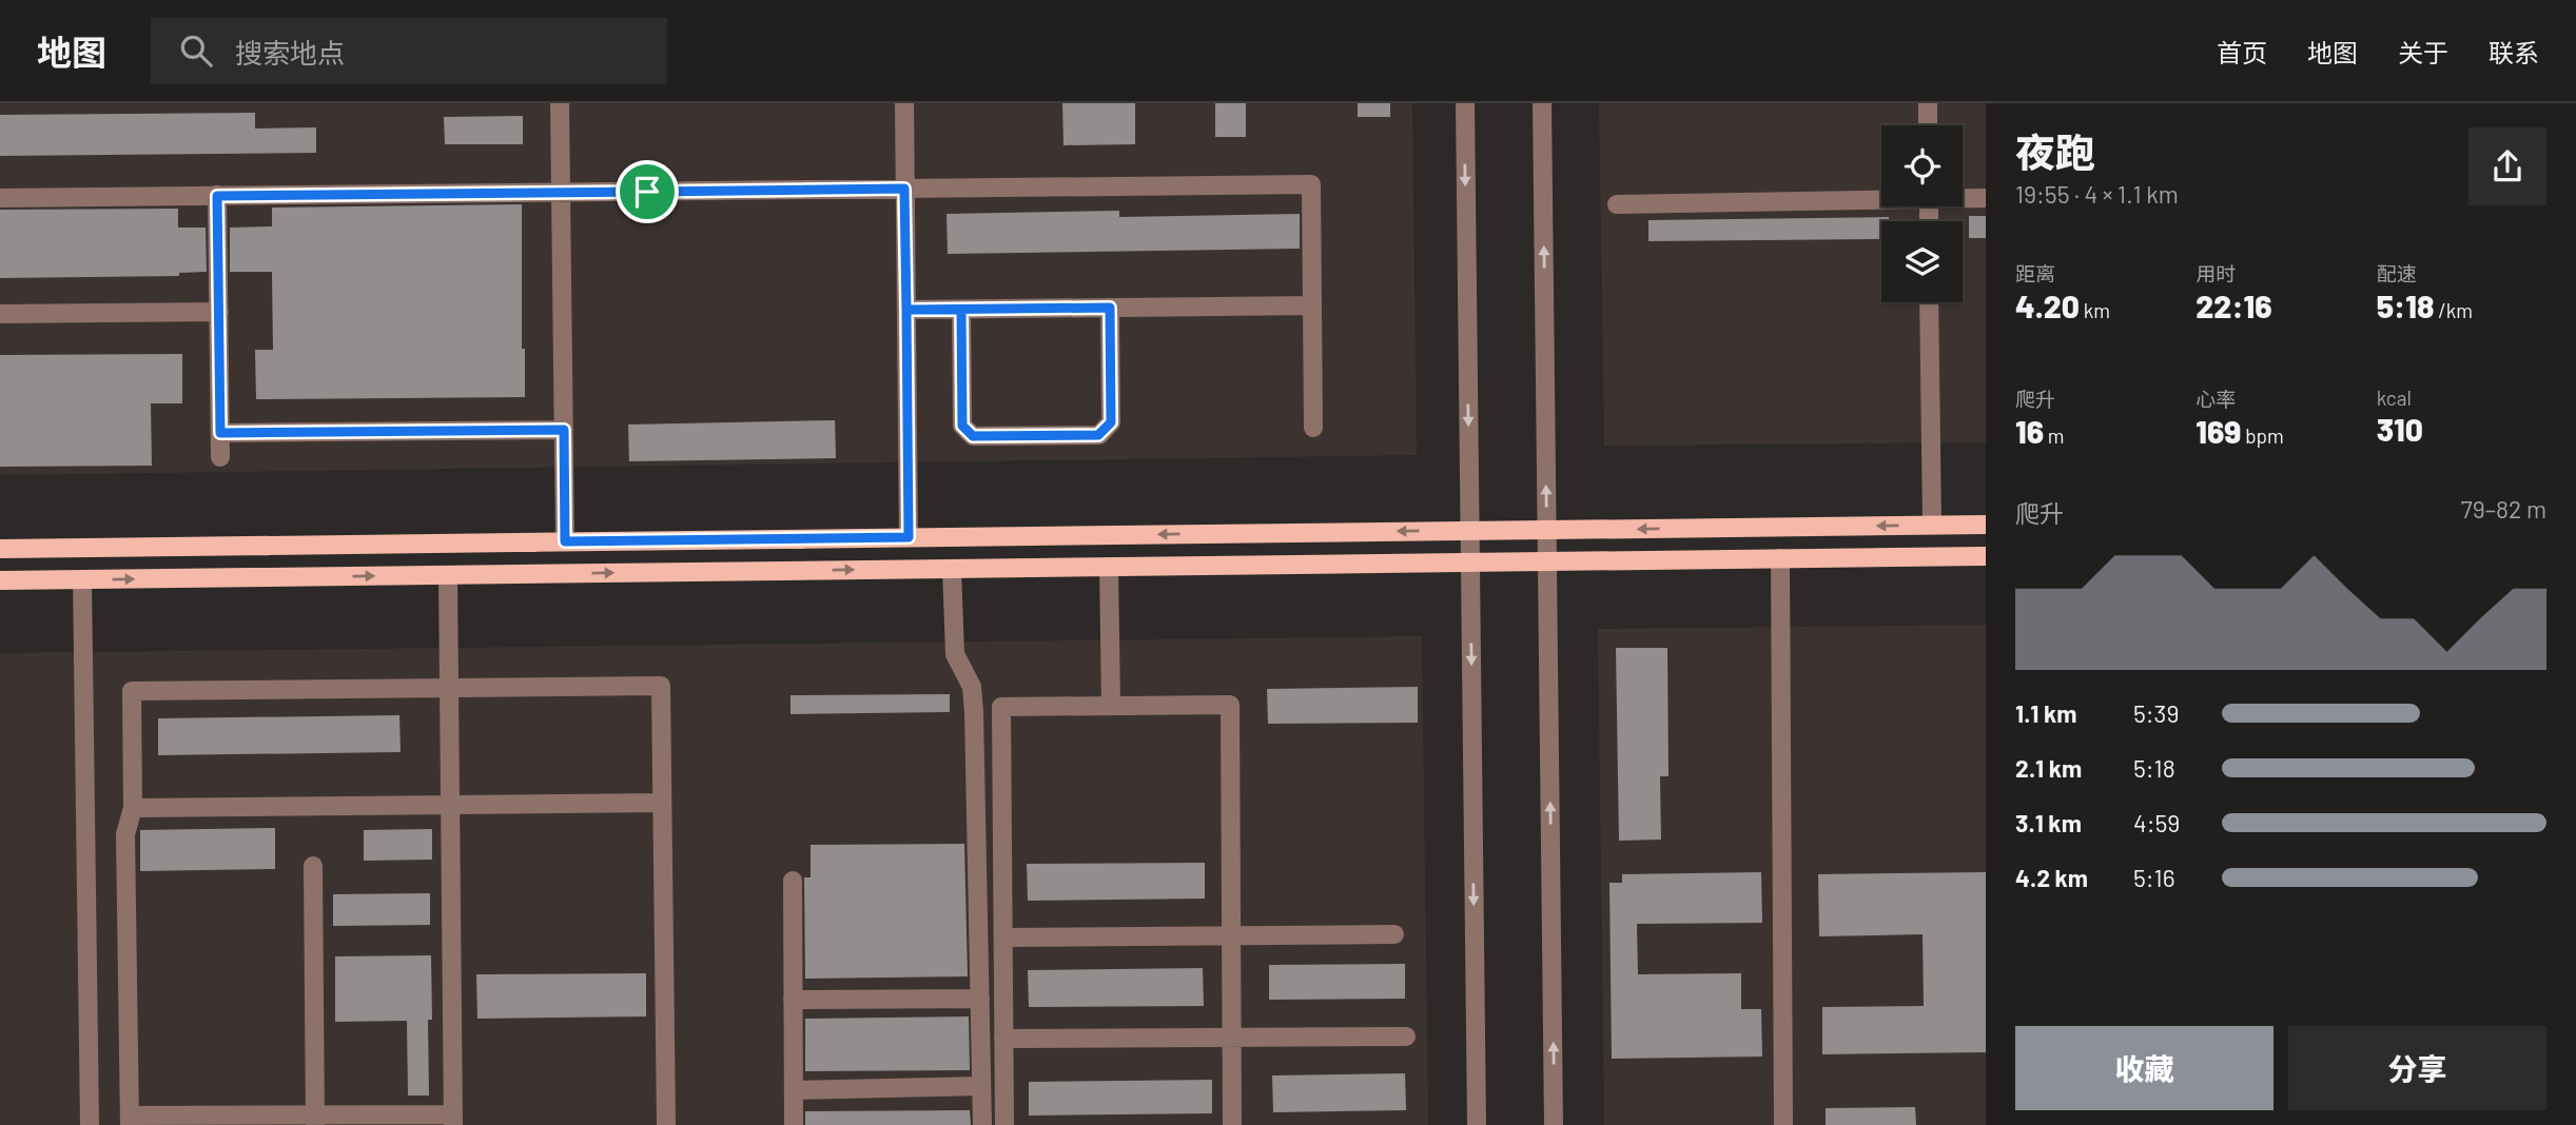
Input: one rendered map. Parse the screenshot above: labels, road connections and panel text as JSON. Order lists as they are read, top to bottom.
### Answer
{
  "page": {
    "header": "地图",
    "search": "搜索地点",
    "nav": [
      "首页",
      "地图",
      "关于",
      "联系"
    ],
    "heading": ["夜跑", "19:55 · 4 × 1.1 km"],
    "stats": [
      ["距离", "4.20 km"],
      ["用时", "22:16"],
      ["配速", "5:18 /km"],
      ["爬升", "16 m"],
      ["心率", "169 bpm"],
      ["kcal", "310"]
    ],
    "chart": ["爬升", "79–82 m"],
    "list": [
      {
        "name": "1.1 km",
        "note": "5:39"
      },
      {
        "name": "2.1 km",
        "note": "5:18"
      },
      {
        "name": "3.1 km",
        "note": "4:59"
      },
      {
        "name": "4.2 km",
        "note": "5:16"
      }
    ],
    "buttons": ["收藏", "分享"]
  }
}
